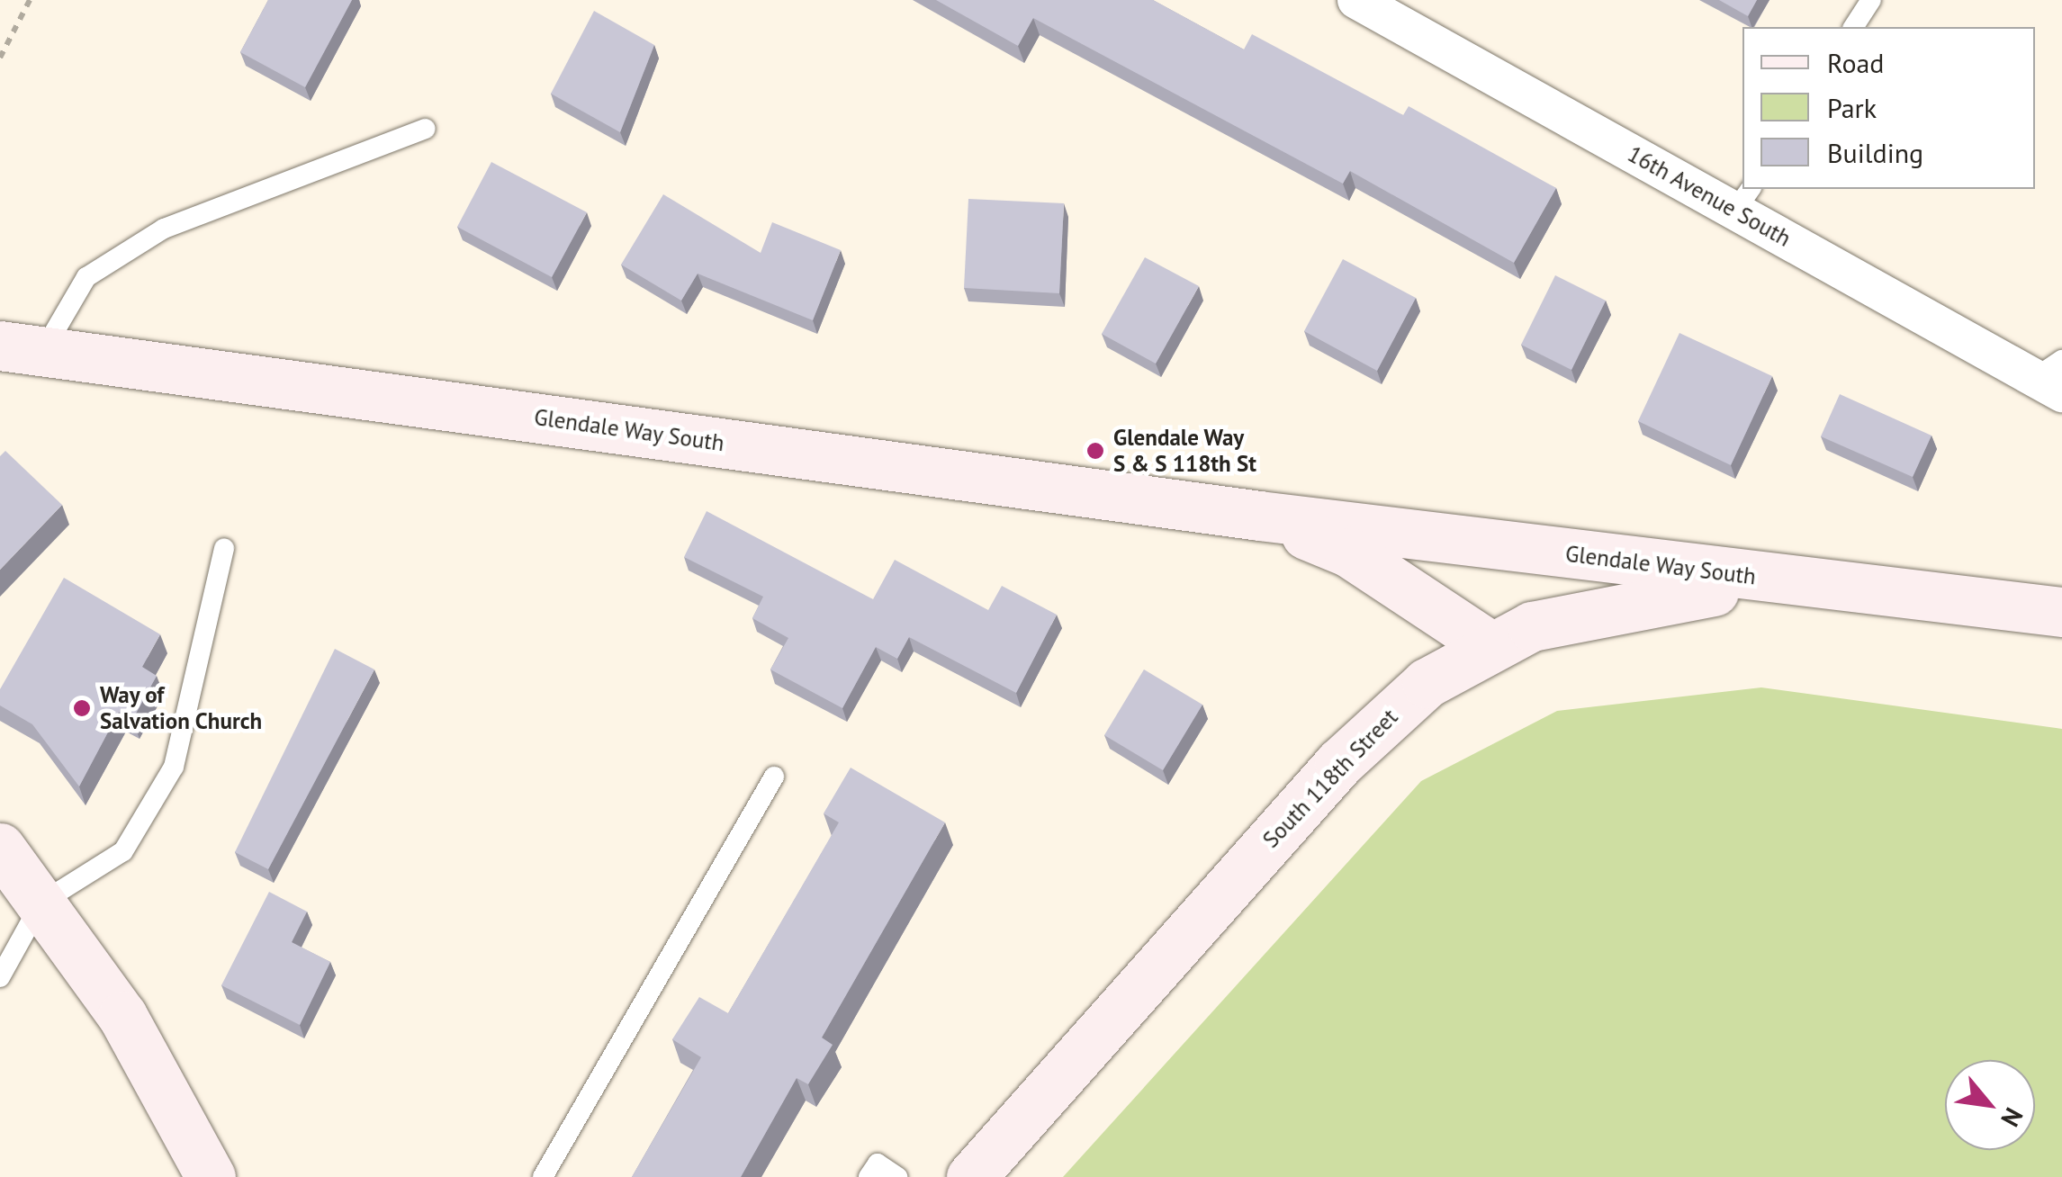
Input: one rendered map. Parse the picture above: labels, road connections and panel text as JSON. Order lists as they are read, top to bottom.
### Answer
{
  "streets": {
    "street": ["16th Avenue South", "Glendale Way South", "South 118th Street"]
  },
  "crossings": [
    ["Glendale Way South", "South 118th Street"]
  ],
  "places": ["Glendale Way S & S 118th St", "Way of Salvation Church"],
  "legend": ["Road", "Park", "Building"],
  "north": "bottom right"
}
